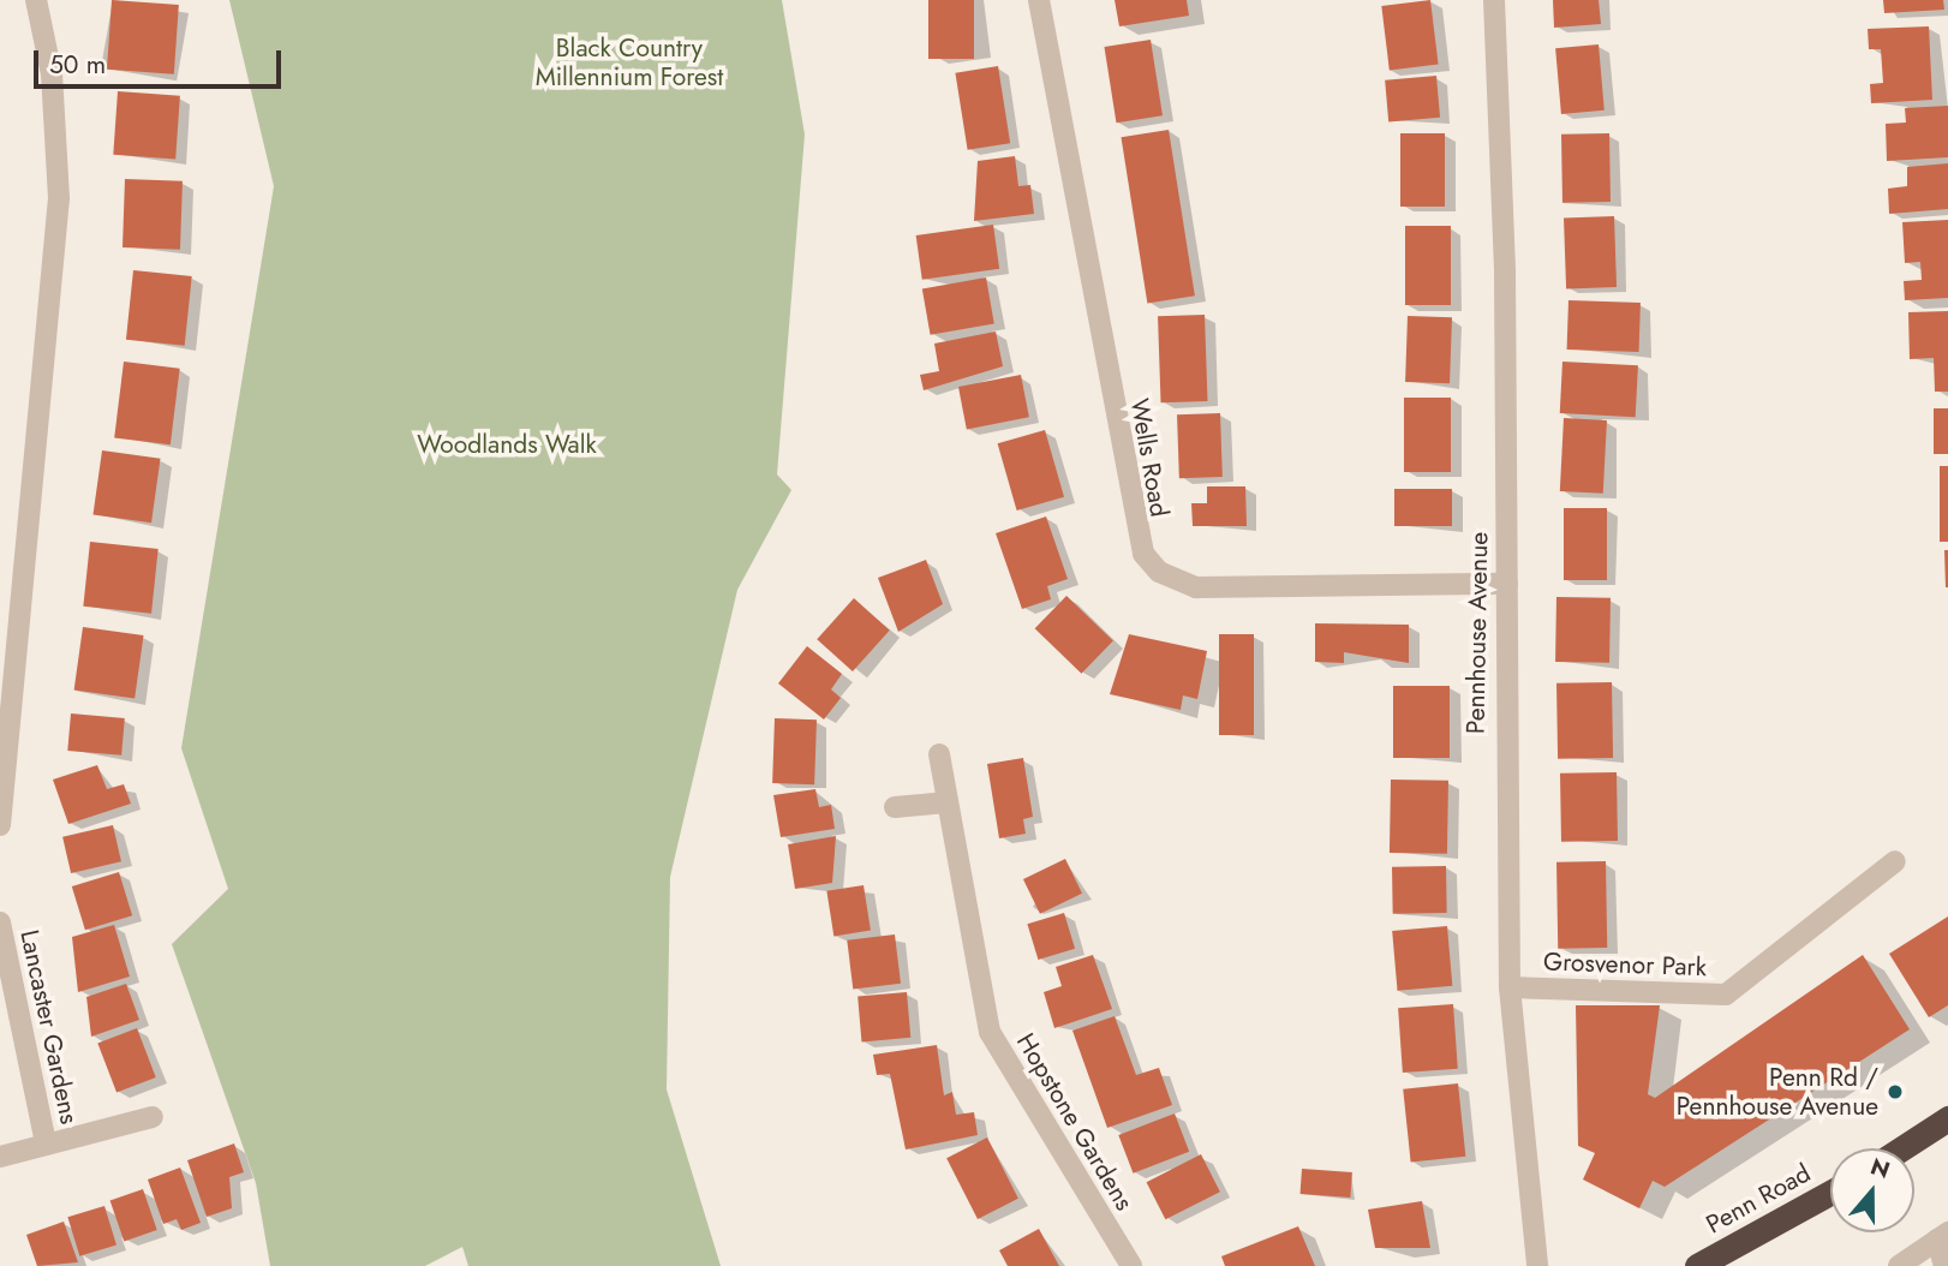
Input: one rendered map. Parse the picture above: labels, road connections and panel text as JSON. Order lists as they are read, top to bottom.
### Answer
{
  "streets": {
    "highway": ["Penn Road"],
    "street": [
      "Wells Road",
      "Pennhouse Avenue",
      "Grosvenor Park",
      "Lancaster Gardens",
      "Hopstone Gardens"
    ]
  },
  "crossings": [
    ["Wells Road", "Pennhouse Avenue"],
    ["Pennhouse Avenue", "Grosvenor Park"]
  ],
  "parks": ["Black Country Millennium Forest", "Woodlands Walk"],
  "places": ["Penn Rd / Pennhouse Avenue"],
  "scale_bar": "50 m",
  "north": "top"
}
